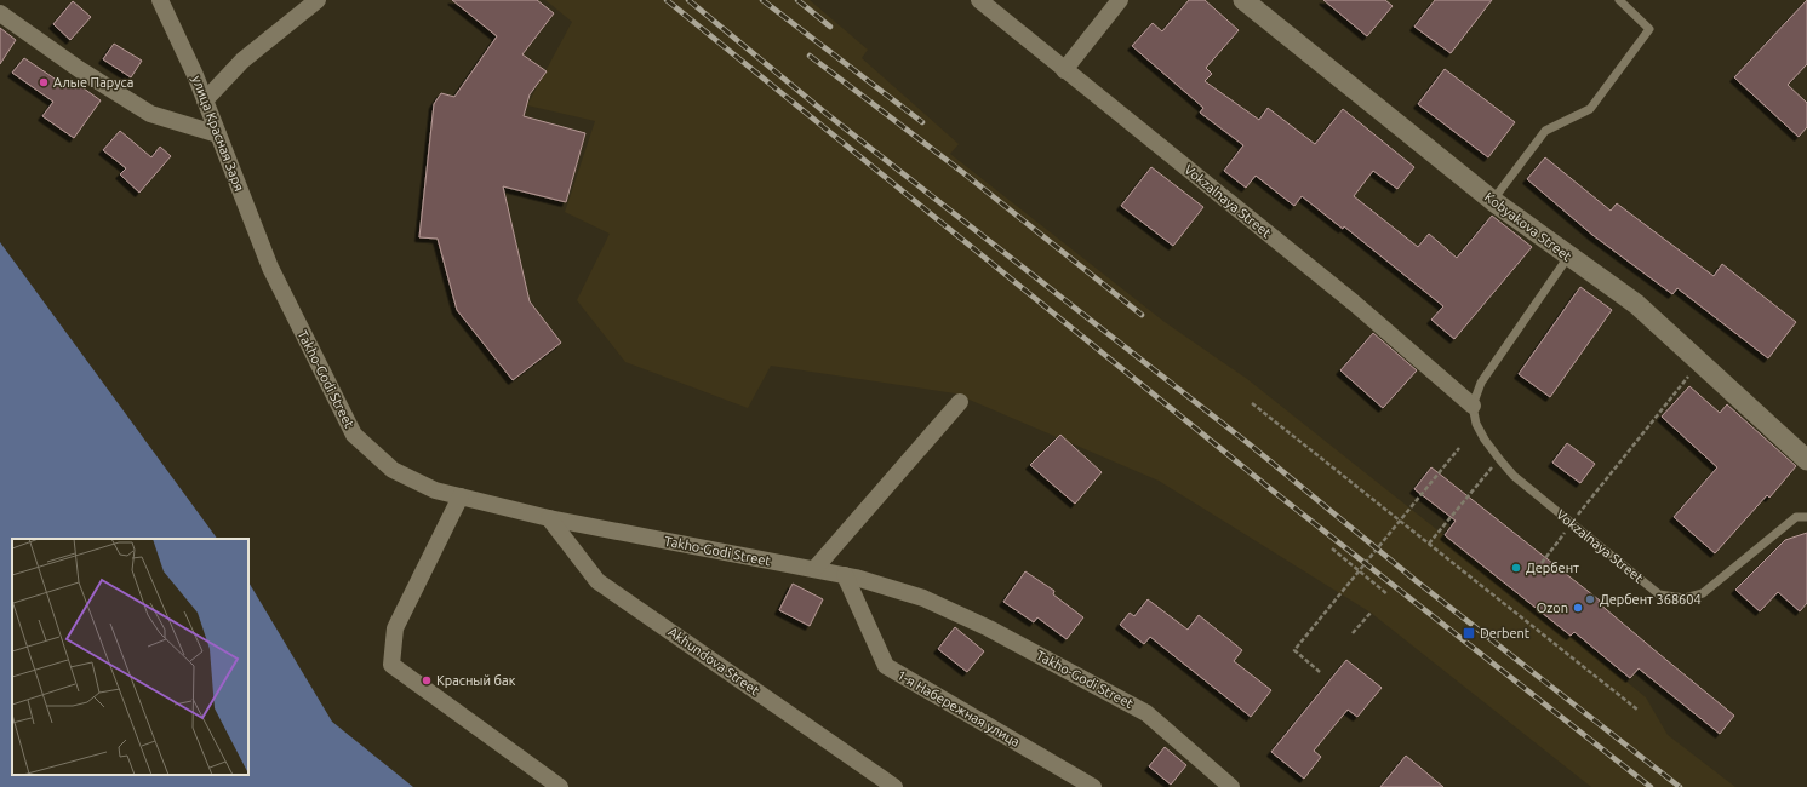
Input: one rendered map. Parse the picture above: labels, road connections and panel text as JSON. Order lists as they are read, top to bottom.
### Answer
{
  "streets": {
    "street": [
      "улица Красная Заря",
      "Vokzalnaya Street",
      "Kobyakova Street",
      "Takho-Godi Street",
      "Akhundova Street",
      "1-я Набережная улица"
    ]
  },
  "crossings": [
    ["улица Красная Заря", "Takho-Godi Street"],
    ["Takho-Godi Street", "Akhundova Street"],
    ["Takho-Godi Street", "1-я Набережная улица"]
  ],
  "places": {
    "other": [
      "Алые Паруса",
      "Дербент",
      "Дербент 368604",
      "Ozon",
      "Красный бак"
    ],
    "transit": ["Derbent"]
  }
}
